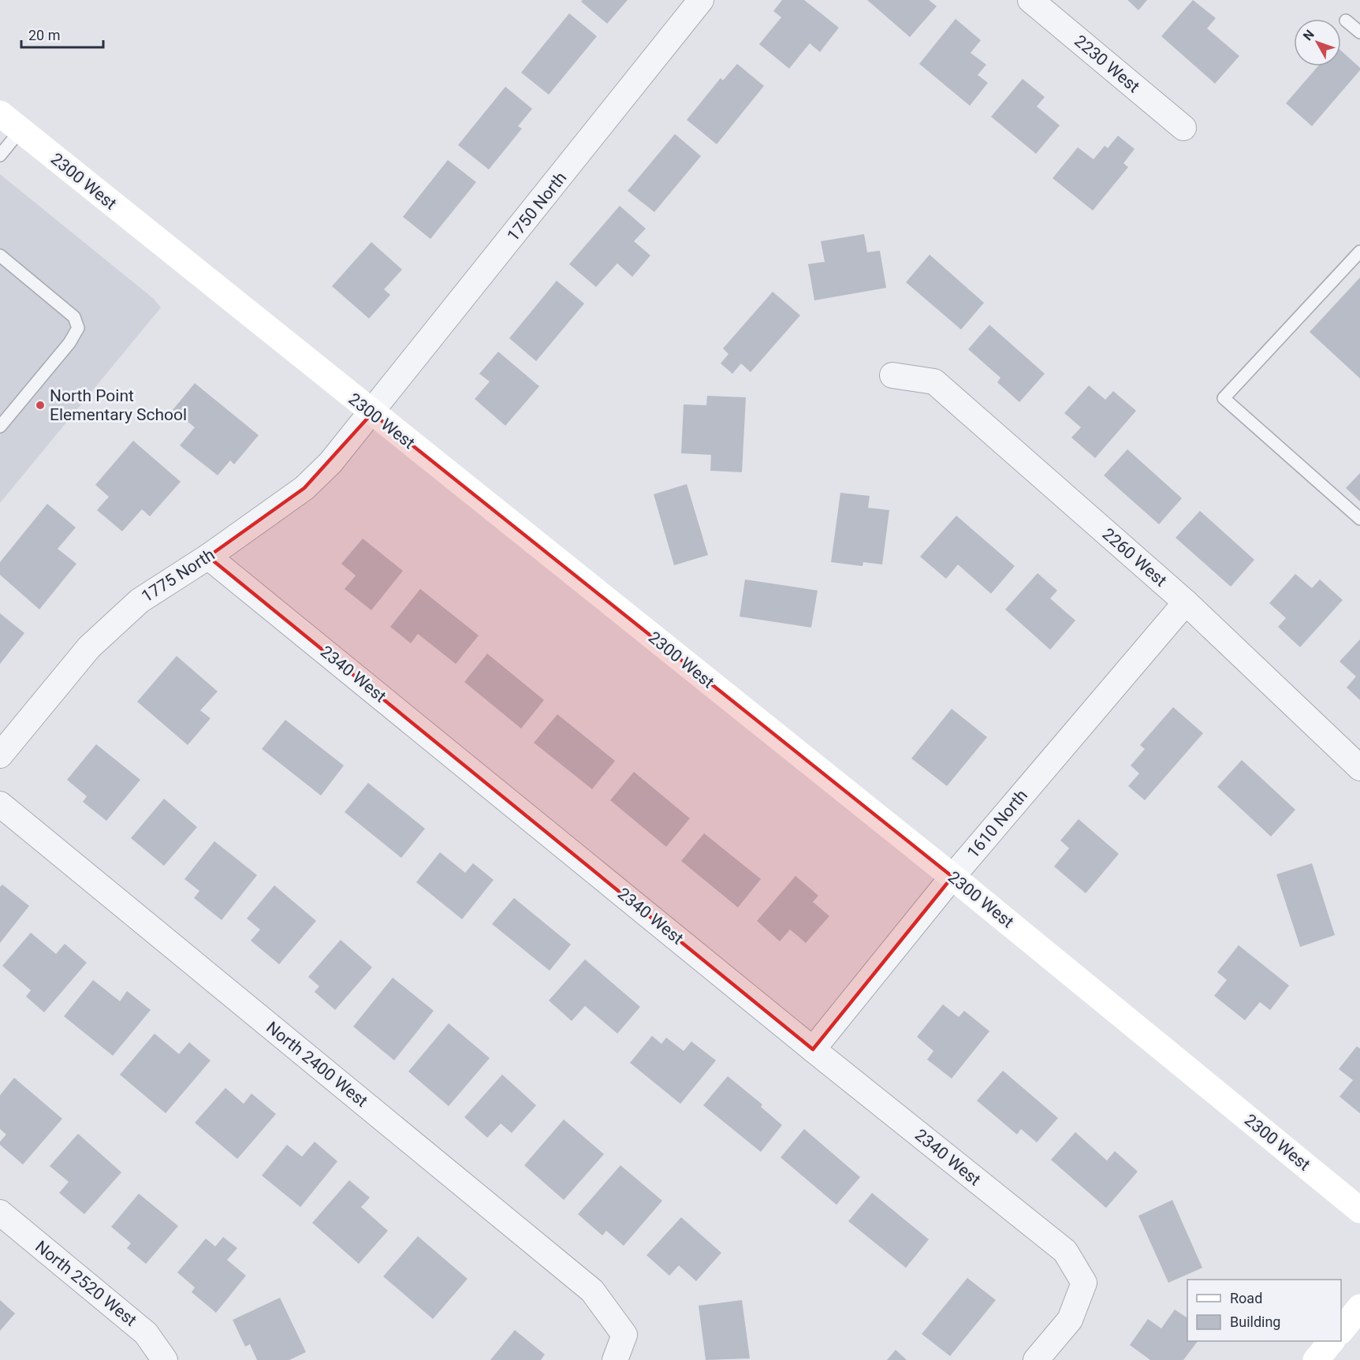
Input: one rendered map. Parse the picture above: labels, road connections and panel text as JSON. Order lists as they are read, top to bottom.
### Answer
{
  "streets": {
    "main road": ["2300 West"],
    "street": [
      "2230 West",
      "1750 North",
      "2260 West",
      "1775 North",
      "2340 West",
      "1610 North",
      "North 2400 West",
      "North 2520 West"
    ]
  },
  "crossings": [
    ["2300 West", "1750 North"],
    ["2300 West", "1775 North"],
    ["2300 West", "1610 North"],
    ["1750 North", "1775 North"],
    ["2260 West", "1610 North"],
    ["1775 North", "2340 West"],
    ["2340 West", "1610 North"]
  ],
  "places": ["North Point Elementary School"],
  "legend": ["Road", "Building"],
  "scale_bar": "20 m",
  "north": "top left"
}
